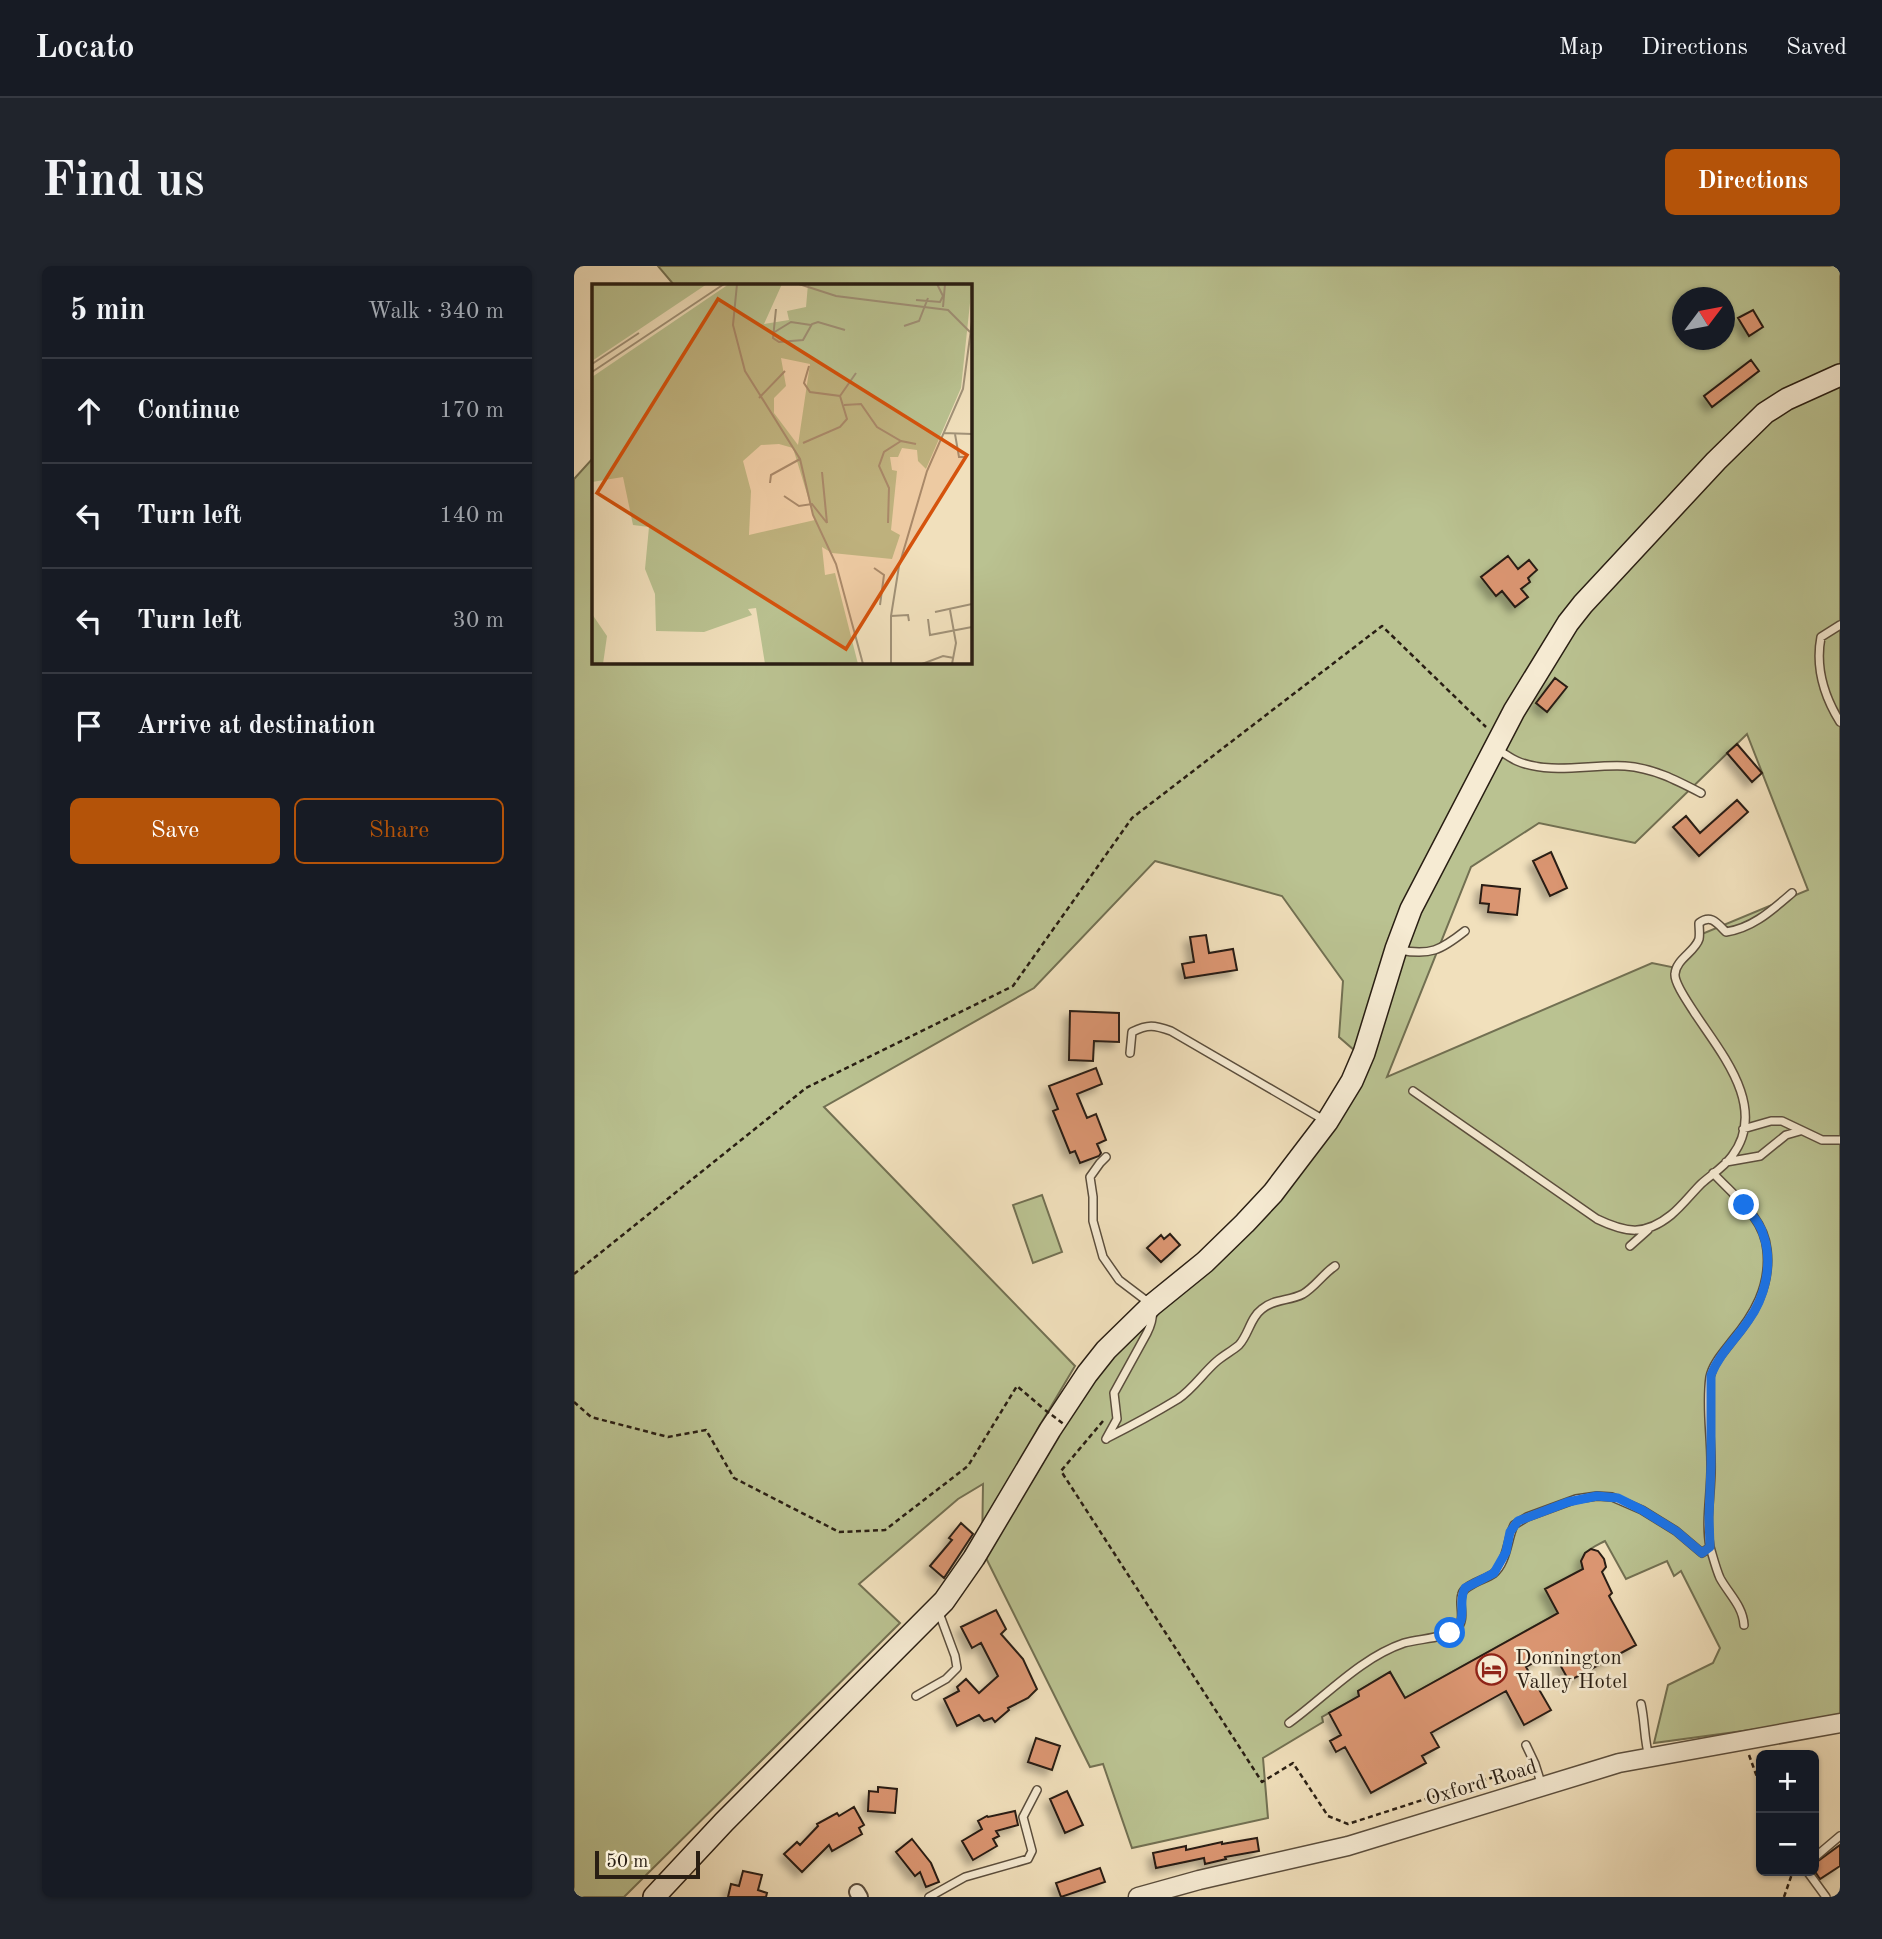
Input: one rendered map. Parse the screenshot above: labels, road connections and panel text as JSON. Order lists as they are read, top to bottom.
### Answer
{
  "streets": {
    "street": ["Oxford Road"]
  },
  "places": {
    "hotel": ["Donnington Valley Hotel"]
  },
  "scale_bar": "50 m",
  "north": "top right",
  "page": {
    "header": "Locato",
    "nav": ["Map", "Directions", "Saved"],
    "buttons": [
      "Directions",
      ["Save", "Share"]
    ],
    "title": "Find us",
    "heading": ["5 min", "Walk · 340 m"],
    "list": [
      ["Continue", "170 m"],
      ["Turn left", "140 m"],
      ["Turn left", "30 m"],
      "Arrive at destination"
    ],
    "map_buttons": ["+", "−"],
    "scale": "50 m"
  }
}
